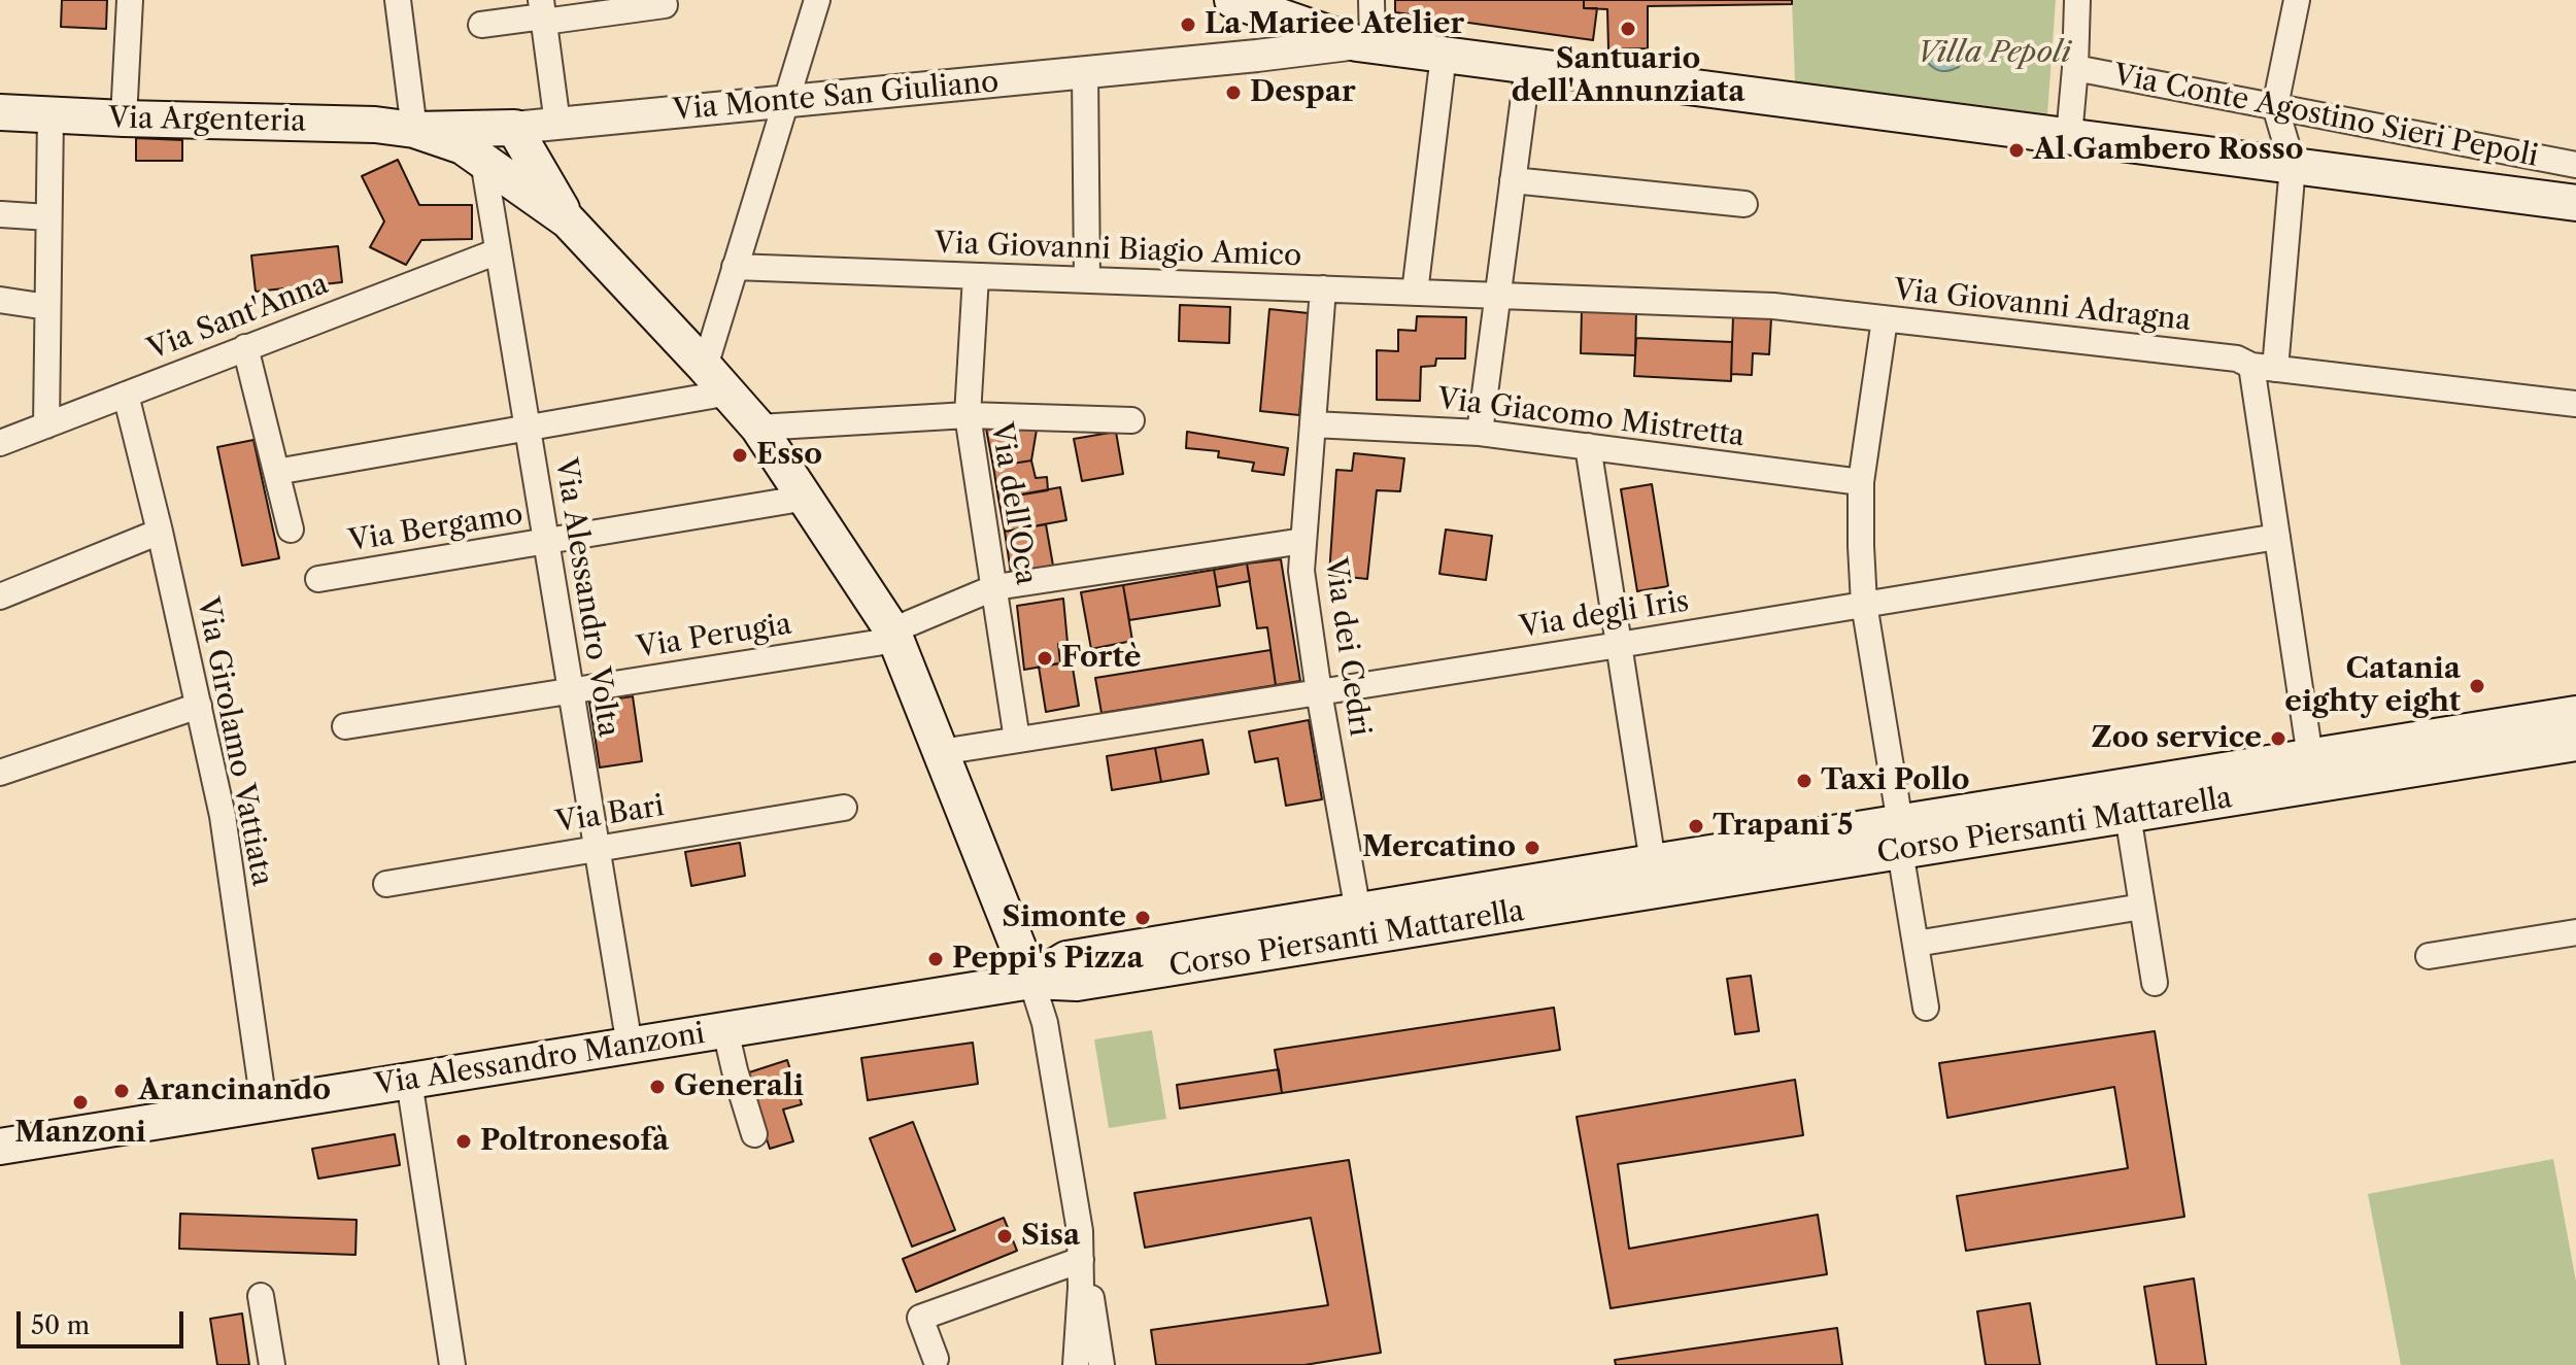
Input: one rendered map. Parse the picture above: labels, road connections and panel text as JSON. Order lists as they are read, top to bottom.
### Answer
{
  "streets": {
    "main road": [
      "Via Monte San Giuliano",
      "Via Conte Agostino Sieri Pepoli",
      "Via Argenteria",
      "Corso Piersanti Mattarella",
      "Via Alessandro Manzoni"
    ],
    "street": [
      "Via Giovanni Biagio Amico",
      "Via Giovanni Adragna",
      "Via Sant'Anna",
      "Via Giacomo Mistretta",
      "Via dell'Oca",
      "Via Bergamo",
      "Via Alessandro Volta",
      "Via degli Iris",
      "Via Perugia",
      "Via dei Cedri",
      "Via Girolamo Vattiata",
      "Via Bari"
    ]
  },
  "crossings": [
    ["Via Monte San Giuliano", "Via Conte Agostino Sieri Pepoli"],
    ["Via Monte San Giuliano", "Via Argenteria"],
    ["Via Giovanni Biagio Amico", "Via Giovanni Adragna"],
    ["Via Giovanni Biagio Amico", "Via dell'Oca"],
    ["Via Giovanni Biagio Amico", "Via dei Cedri"],
    ["Via Sant'Anna", "Via Alessandro Volta"],
    ["Via Sant'Anna", "Via Girolamo Vattiata"],
    ["Via Giacomo Mistretta", "Via dei Cedri"],
    ["Via dell'Oca", "Via degli Iris"],
    ["Via dell'Oca", "Via Perugia"],
    ["Via Bergamo", "Via Alessandro Volta"],
    ["Via Alessandro Volta", "Via Perugia"],
    ["Via Alessandro Volta", "Via Bari"],
    ["Via Alessandro Volta", "Via Alessandro Manzoni"],
    ["Via degli Iris", "Via dei Cedri"],
    ["Via Perugia", "Via dei Cedri"],
    ["Via dei Cedri", "Corso Piersanti Mattarella"],
    ["Via Girolamo Vattiata", "Via Alessandro Manzoni"],
    ["Corso Piersanti Mattarella", "Via Alessandro Manzoni"]
  ],
  "parks": ["Villa Pepoli"],
  "places": [
    "La Mariee Atelier",
    "Santuario dell'Annunziata",
    "Despar",
    "Al Gambero Rosso",
    "Esso",
    "Fortè",
    "Catania eighty eight",
    "Zoo service",
    "Taxi Pollo",
    "Trapani 5",
    "Mercatino",
    "Simonte",
    "Peppi's Pizza",
    "Generali",
    "Arancinando",
    "Manzoni",
    "Poltronesofà",
    "Sisa"
  ],
  "scale_bar": "50 m"
}
